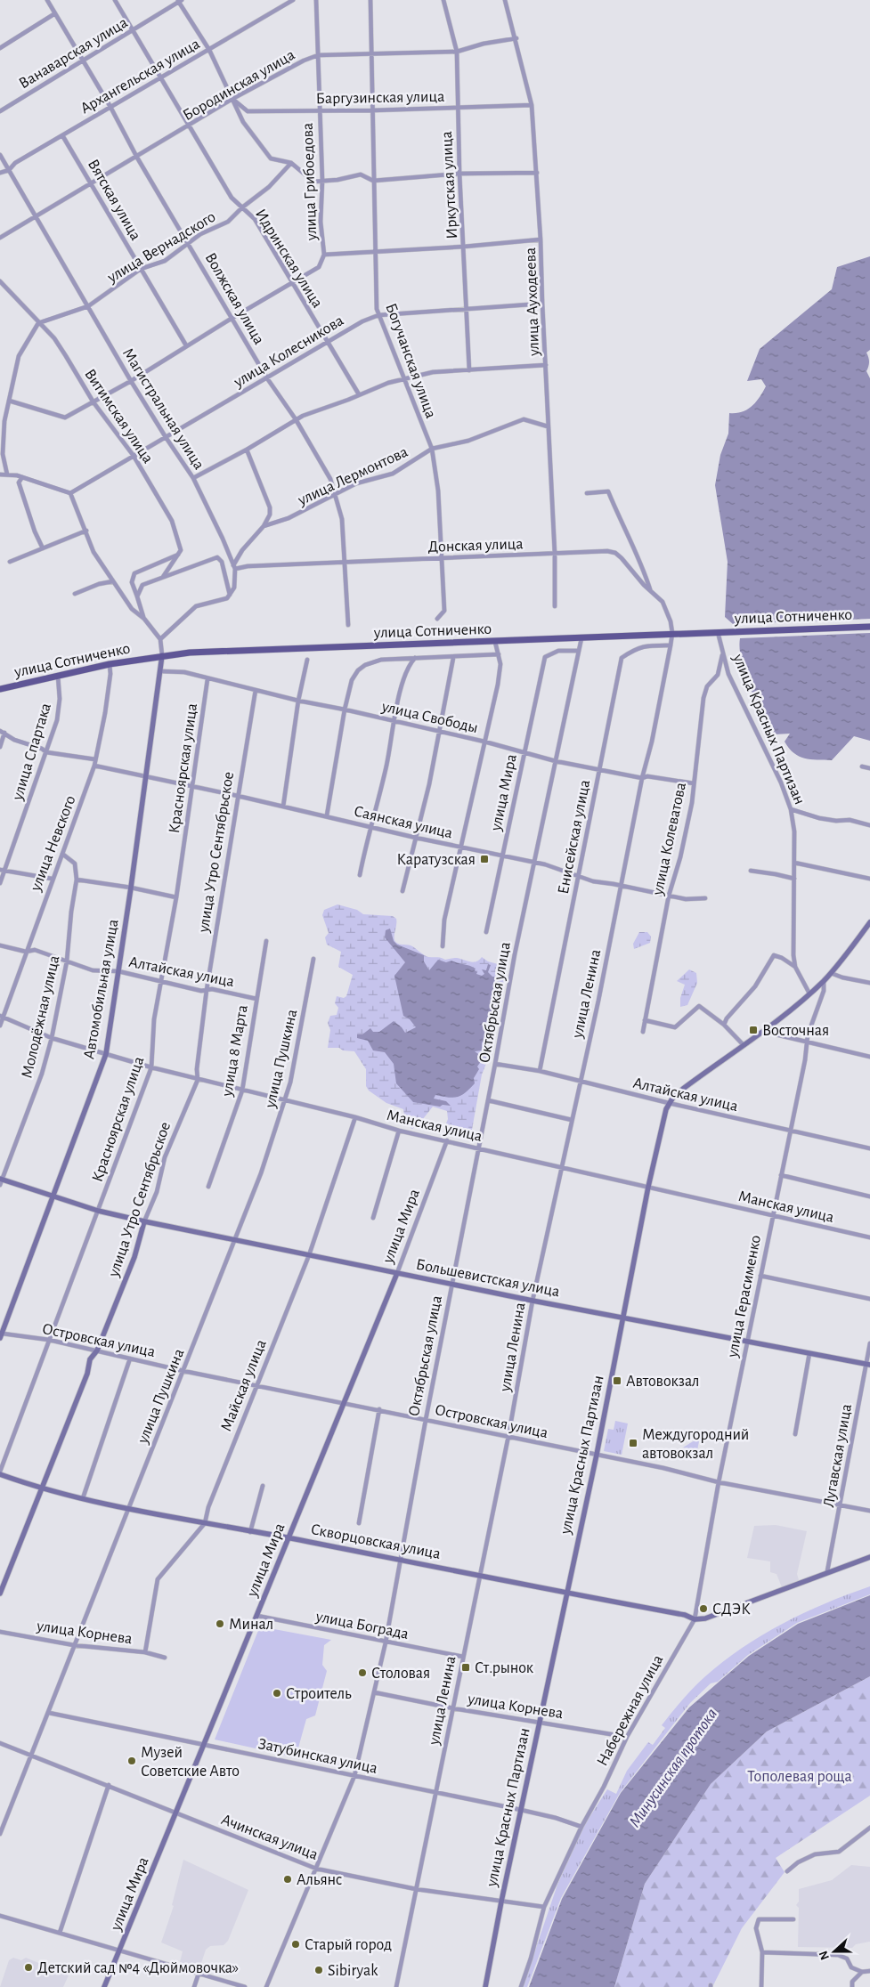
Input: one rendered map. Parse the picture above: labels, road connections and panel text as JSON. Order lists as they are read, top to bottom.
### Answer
{
  "streets": {
    "main road": [
      "улица Сотниченко",
      "улица Красных Партизан",
      "улица Мира",
      "улица Утро Сентябрьское",
      "Автомобильная улица",
      "Большевистская улица",
      "Скворцовская улица"
    ],
    "street": [
      "Ванаварская улица",
      "Архангельская улица",
      "Бородинская улица",
      "Баргузинская улица",
      "улица Грибоедова",
      "Иркутская улица",
      "Вятская улица",
      "улица Вернадского",
      "Идринская улица",
      "Волжская улица",
      "улица Ауходеева",
      "улица Колесникова",
      "Богучанская улица",
      "Магистральная улица",
      "Витимская улица",
      "улица Лермонтова",
      "Донская улица",
      "улица Свободы",
      "улица Спартака",
      "Красноярская улица",
      "Саянская улица",
      "Енисейская улица",
      "улица Колеватова",
      "улица Невского",
      "Алтайская улица",
      "улица Ленина",
      "Октябрьская улица",
      "Молодёжная улица",
      "улица 8 Марта",
      "улица Пушкина",
      "Манская улица",
      "улица Герасименко",
      "Островская улица",
      "Майская улица",
      "Лугавская улица",
      "улица Бограда",
      "улица Корнева",
      "Набережная улица",
      "Затубинская улица",
      "Ачинская улица"
    ]
  },
  "crossings": [
    ["Ванаварская улица", "Идринская улица"],
    ["Ванаварская улица", "Волжская улица"],
    ["Архангельская улица", "Вятская улица"],
    ["Архангельская улица", "Идринская улица"],
    ["Архангельская улица", "Волжская улица"],
    ["Архангельская улица", "Магистральная улица"],
    ["Бородинская улица", "Баргузинская улица"],
    ["Бородинская улица", "улица Грибоедова"],
    ["Бородинская улица", "Иркутская улица"],
    ["Бородинская улица", "Вятская улица"],
    ["Бородинская улица", "Идринская улица"],
    ["Бородинская улица", "Волжская улица"],
    ["Бородинская улица", "улица Ауходеева"],
    ["Бородинская улица", "Богучанская улица"],
    ["Бородинская улица", "Магистральная улица"],
    ["Баргузинская улица", "улица Грибоедова"],
    ["Баргузинская улица", "Иркутская улица"],
    ["Баргузинская улица", "улица Ауходеева"],
    ["Баргузинская улица", "Богучанская улица"],
    ["Иркутская улица", "улица Колесникова"],
    ["Вятская улица", "улица Вернадского"],
    ["улица Вернадского", "Идринская улица"],
    ["улица Вернадского", "Волжская улица"],
    ["улица Вернадского", "Магистральная улица"],
    ["улица Вернадского", "Витимская улица"],
    ["Идринская улица", "улица Колесникова"],
    ["Волжская улица", "улица Колесникова"],
    ["Волжская улица", "улица Лермонтова"],
    ["Волжская улица", "Донская улица"],
    ["улица Ауходеева", "улица Колесникова"],
    ["улица Ауходеева", "улица Лермонтова"],
    ["улица Ауходеева", "Донская улица"],
    ["улица Колесникова", "Богучанская улица"],
    ["улица Колесникова", "Магистральная улица"],
    ["улица Колесникова", "Витимская улица"],
    ["Богучанская улица", "улица Лермонтова"],
    ["Богучанская улица", "Донская улица"],
    ["Магистральная улица", "Донская улица"],
    ["Донская улица", "улица Сотниченко"],
    ["Донская улица", "улица Ленина"],
    ["улица Сотниченко", "улица Красных Партизан"],
    ["улица Сотниченко", "улица Спартака"],
    ["улица Сотниченко", "улица Невского"],
    ["улица Сотниченко", "Автомобильная улица"],
    ["улица Сотниченко", "улица Ленина"],
    ["улица Сотниченко", "Октябрьская улица"],
    ["улица Свободы", "Красноярская улица"],
    ["улица Свободы", "улица Мира"],
    ["улица Свободы", "Енисейская улица"],
    ["улица Свободы", "улица Колеватова"],
    ["улица Свободы", "улица Утро Сентябрьское"],
    ["улица Свободы", "Автомобильная улица"],
    ["улица Свободы", "улица Ленина"],
    ["улица Свободы", "Октябрьская улица"],
    ["улица Красных Партизан", "улица Колеватова"],
    ["улица Красных Партизан", "Алтайская улица"],
    ["улица Красных Партизан", "Манская улица"],
    ["улица Красных Партизан", "Большевистская улица"],
    ["улица Красных Партизан", "улица Герасименко"],
    ["улица Красных Партизан", "Островская улица"],
    ["улица Красных Партизан", "Скворцовская улица"],
    ["улица Красных Партизан", "улица Корнева"],
    ["улица Красных Партизан", "Затубинская улица"],
    ["улица Красных Партизан", "Ачинская улица"],
    ["Красноярская улица", "Саянская улица"],
    ["Красноярская улица", "Алтайская улица"],
    ["Красноярская улица", "Манская улица"],
    ["Красноярская улица", "Большевистская улица"],
    ["Красноярская улица", "Островская улица"],
    ["Красноярская улица", "Скворцовская улица"],
    ["улица Мира", "Саянская улица"],
    ["улица Мира", "Октябрьская улица"],
    ["улица Мира", "Манская улица"],
    ["улица Мира", "Большевистская улица"],
    ["улица Мира", "Островская улица"],
    ["улица Мира", "Скворцовская улица"],
    ["улица Мира", "улица Бограда"],
    ["улица Мира", "Затубинская улица"],
    ["улица Мира", "Ачинская улица"],
    ["Саянская улица", "Енисейская улица"],
    ["Саянская улица", "улица Колеватова"],
    ["Саянская улица", "улица Невского"],
    ["Саянская улица", "улица Утро Сентябрьское"],
    ["Саянская улица", "Автомобильная улица"],
    ["Саянская улица", "улица Ленина"],
    ["Саянская улица", "Октябрьская улица"],
    ["Енисейская улица", "Алтайская улица"],
    ["Енисейская улица", "улица Ленина"],
    ["улица Невского", "Алтайская улица"],
    ["улица Невского", "Молодёжная улица"],
    ["улица Невского", "Манская улица"],
    ["улица Утро Сентябрьское", "Алтайская улица"],
    ["улица Утро Сентябрьское", "Манская улица"],
    ["улица Утро Сентябрьское", "Большевистская улица"],
    ["улица Утро Сентябрьское", "Островская улица"],
    ["улица Утро Сентябрьское", "Скворцовская улица"],
    ["Алтайская улица", "Автомобильная улица"],
    ["Алтайская улица", "улица Ленина"],
    ["Алтайская улица", "Октябрьская улица"],
    ["Алтайская улица", "Молодёжная улица"],
    ["Алтайская улица", "улица 8 Марта"],
    ["Алтайская улица", "улица Герасименко"],
    ["Автомобильная улица", "Манская улица"],
    ["Автомобильная улица", "Большевистская улица"],
    ["Автомобильная улица", "Островская улица"],
    ["улица Ленина", "Манская улица"],
    ["улица Ленина", "Большевистская улица"],
    ["улица Ленина", "Островская улица"],
    ["улица Ленина", "Скворцовская улица"],
    ["улица Ленина", "улица Бограда"],
    ["улица Ленина", "улица Корнева"],
    ["улица Ленина", "Затубинская улица"],
    ["улица Ленина", "Ачинская улица"],
    ["Октябрьская улица", "Манская улица"],
    ["Октябрьская улица", "Большевистская улица"],
    ["Октябрьская улица", "Островская улица"],
    ["Октябрьская улица", "Скворцовская улица"],
    ["Октябрьская улица", "улица Бограда"],
    ["Октябрьская улица", "улица Корнева"],
    ["Октябрьская улица", "Затубинская улица"],
    ["Октябрьская улица", "Ачинская улица"],
    ["Молодёжная улица", "Манская улица"],
    ["Молодёжная улица", "Большевистская улица"],
    ["улица 8 Марта", "Манская улица"],
    ["улица Пушкина", "Манская улица"],
    ["улица Пушкина", "Большевистская улица"],
    ["улица Пушкина", "Островская улица"],
    ["улица Пушкина", "Скворцовская улица"],
    ["улица Пушкина", "улица Корнева"],
    ["улица Пушкина", "Затубинская улица"],
    ["улица Пушкина", "Ачинская улица"],
    ["Манская улица", "улица Герасименко"],
    ["Манская улица", "Майская улица"],
    ["Большевистская улица", "улица Герасименко"],
    ["Большевистская улица", "Майская улица"],
    ["Большевистская улица", "Лугавская улица"],
    ["улица Герасименко", "Островская улица"],
    ["улица Герасименко", "Скворцовская улица"],
    ["улица Герасименко", "Набережная улица"],
    ["Островская улица", "Майская улица"],
    ["Островская улица", "Лугавская улица"],
    ["Майская улица", "Скворцовская улица"],
    ["Майская улица", "улица Корнева"],
    ["Скворцовская улица", "Набережная улица"],
    ["улица Корнева", "Набережная улица"],
    ["Набережная улица", "Затубинская улица"],
    ["Набережная улица", "Ачинская улица"]
  ],
  "water": ["Минусинская протока"],
  "parks": ["Тополевая роща"],
  "places": {
    "transit": [
      "Каратузская",
      "Восточная",
      "Автовокзал",
      "Междугородний автовокзал",
      "Ст.рынок"
    ],
    "other": [
      "СДЭК",
      "Минал",
      "Столовая",
      "Строитель",
      "Музей Советские Авто",
      "Альянс",
      "Старый город",
      "Детский сад №4 «Дюймовочка»",
      "Sibiryak"
    ]
  },
  "north": "left"
}
